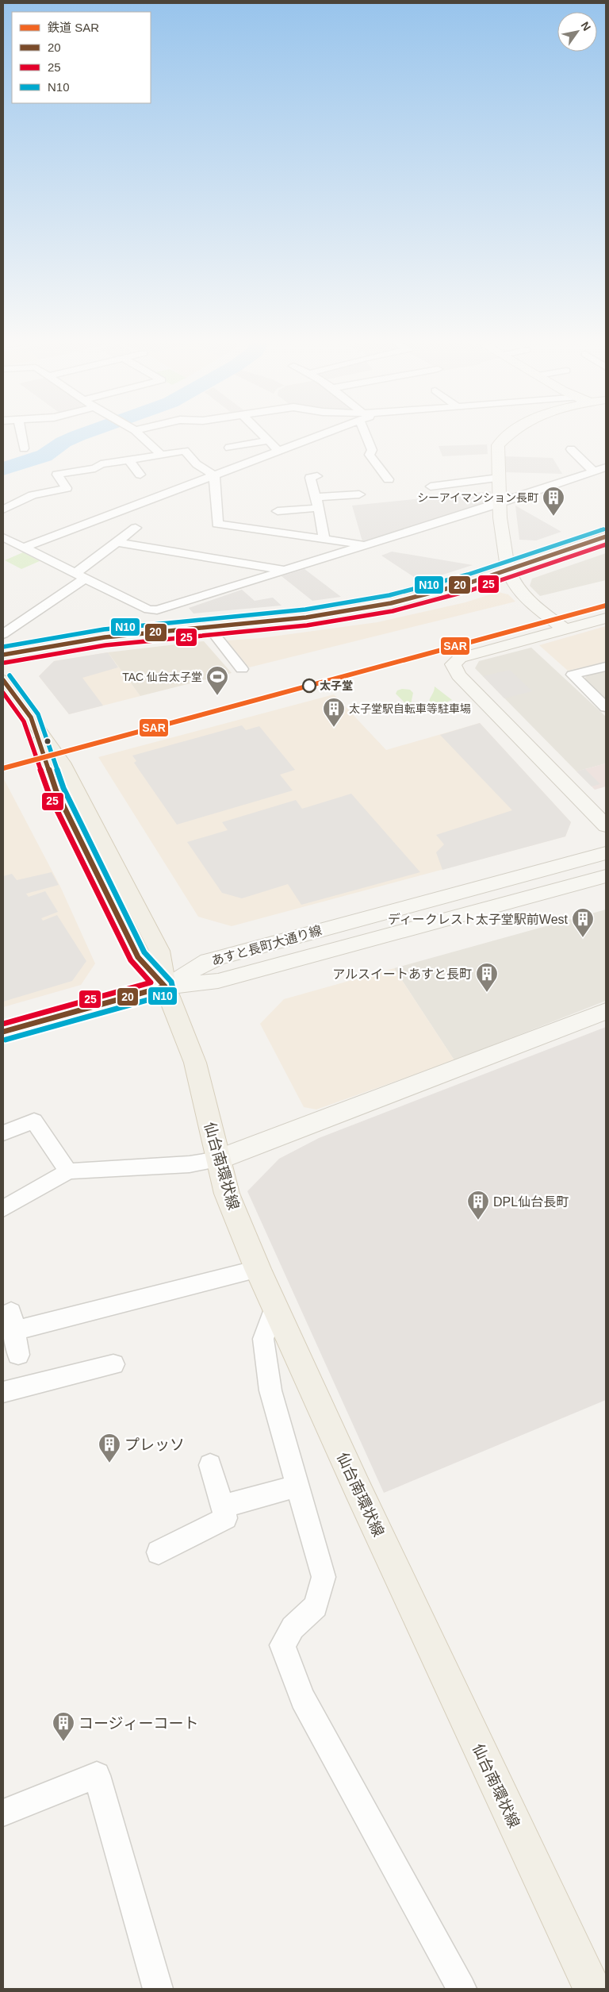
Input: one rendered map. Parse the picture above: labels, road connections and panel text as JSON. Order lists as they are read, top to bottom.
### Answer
{
  "streets": {
    "main road": ["仙台南環状線"],
    "street": ["あすと長町大通り線"]
  },
  "crossings": [
    ["あすと長町大通り線", "仙台南環状線"]
  ],
  "places": {
    "building": [
      "シーアイマンション長町",
      "太子堂駅自転車等駐車場",
      "ディークレスト太子堂駅前West",
      "アルスイートあすと長町",
      "DPL仙台長町",
      "プレッソ",
      "コージィーコート"
    ],
    "other": ["太子堂"],
    "sports": ["TAC 仙台太子堂"]
  },
  "lines": [
    "transit line N10",
    "transit line 20",
    "transit line 25",
    "rail line SAR"
  ],
  "legend": [
    "鉄道 SAR",
    "20",
    "25",
    "N10"
  ],
  "north": "top right"
}
